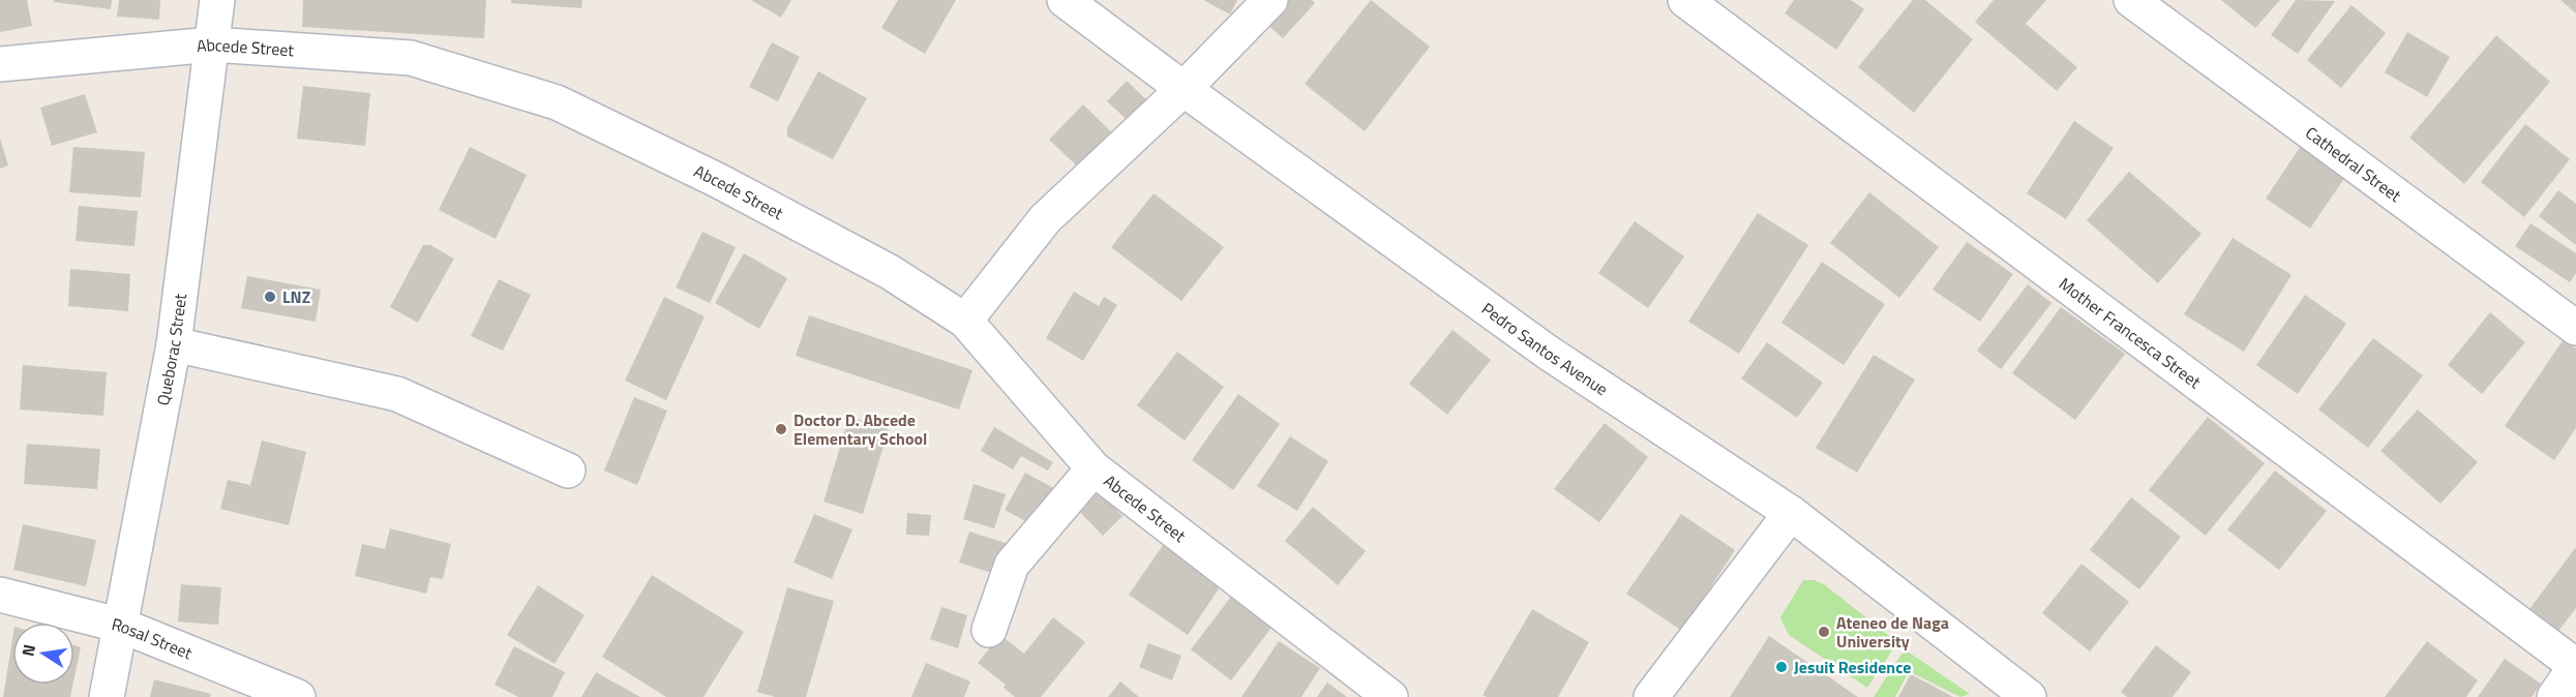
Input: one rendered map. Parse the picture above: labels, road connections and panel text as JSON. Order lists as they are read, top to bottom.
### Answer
{
  "streets": {
    "street": [
      "Abcede Street",
      "Cathedral Street",
      "Mother Francesca Street",
      "Queborac Street",
      "Pedro Santos Avenue",
      "Rosal Street"
    ]
  },
  "crossings": [
    ["Abcede Street", "Queborac Street"],
    ["Queborac Street", "Rosal Street"]
  ],
  "places": [
    "LNZ",
    "Doctor D. Abcede Elementary School",
    "Ateneo de Naga University",
    "Jesuit Residence"
  ],
  "north": "left"
}
